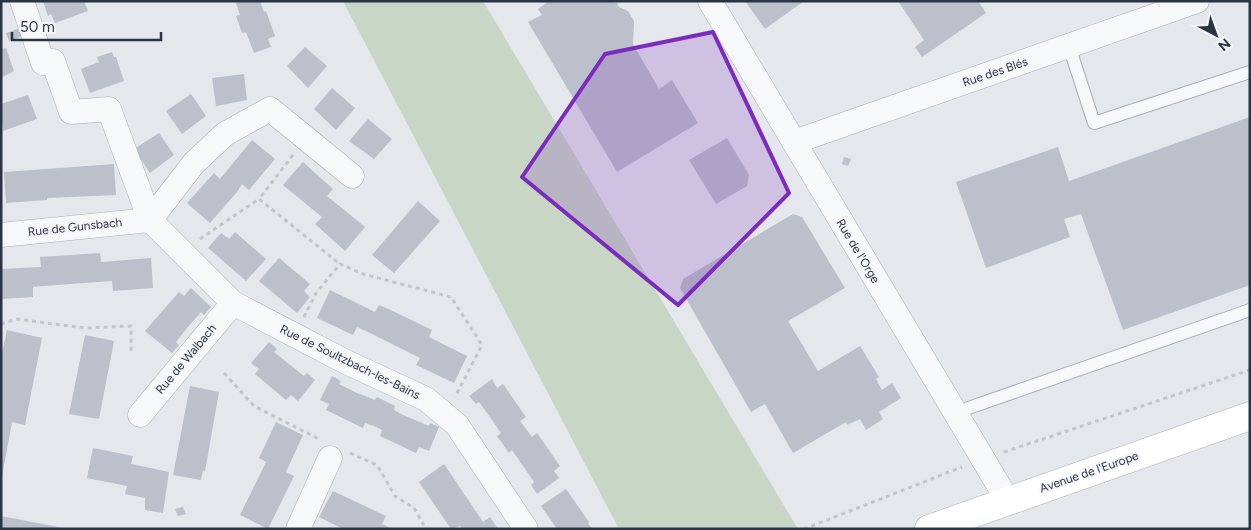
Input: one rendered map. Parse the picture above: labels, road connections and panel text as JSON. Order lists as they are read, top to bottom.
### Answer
{
  "streets": {
    "main road": ["Avenue de l'Europe"],
    "street": [
      "Rue des Blés",
      "Rue de Gunsbach",
      "Rue de l'Orge",
      "Rue de Walbach",
      "Rue de Soultzbach-les-Bains"
    ]
  },
  "crossings": [
    ["Rue des Blés", "Rue de l'Orge"],
    ["Rue de Gunsbach", "Rue de Soultzbach-les-Bains"],
    ["Rue de l'Orge", "Avenue de l'Europe"],
    ["Rue de Walbach", "Rue de Soultzbach-les-Bains"]
  ],
  "scale_bar": "50 m",
  "north": "bottom right"
}
